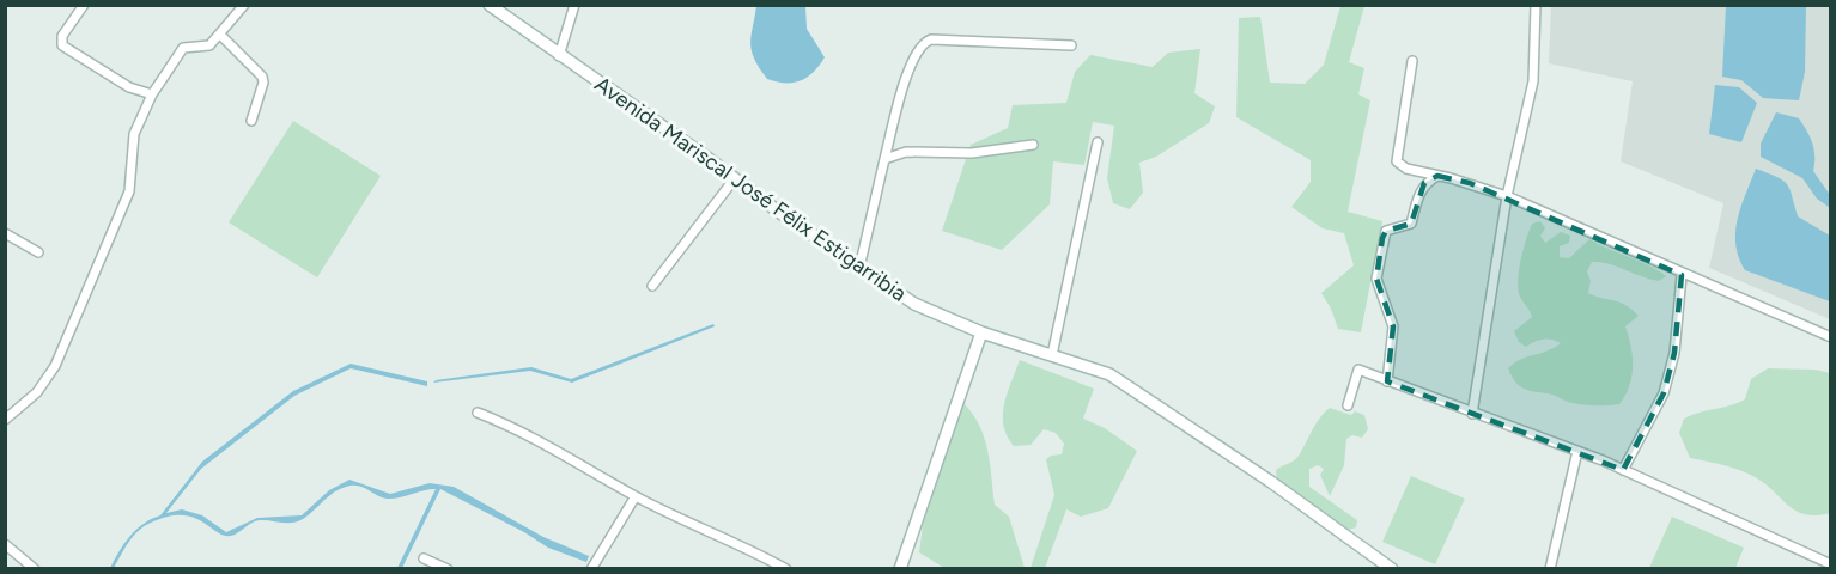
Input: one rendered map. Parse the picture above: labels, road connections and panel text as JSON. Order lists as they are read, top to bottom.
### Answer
{
  "streets": {
    "main road": ["Avenida Mariscal José Félix Estigarribia"]
  }
}
